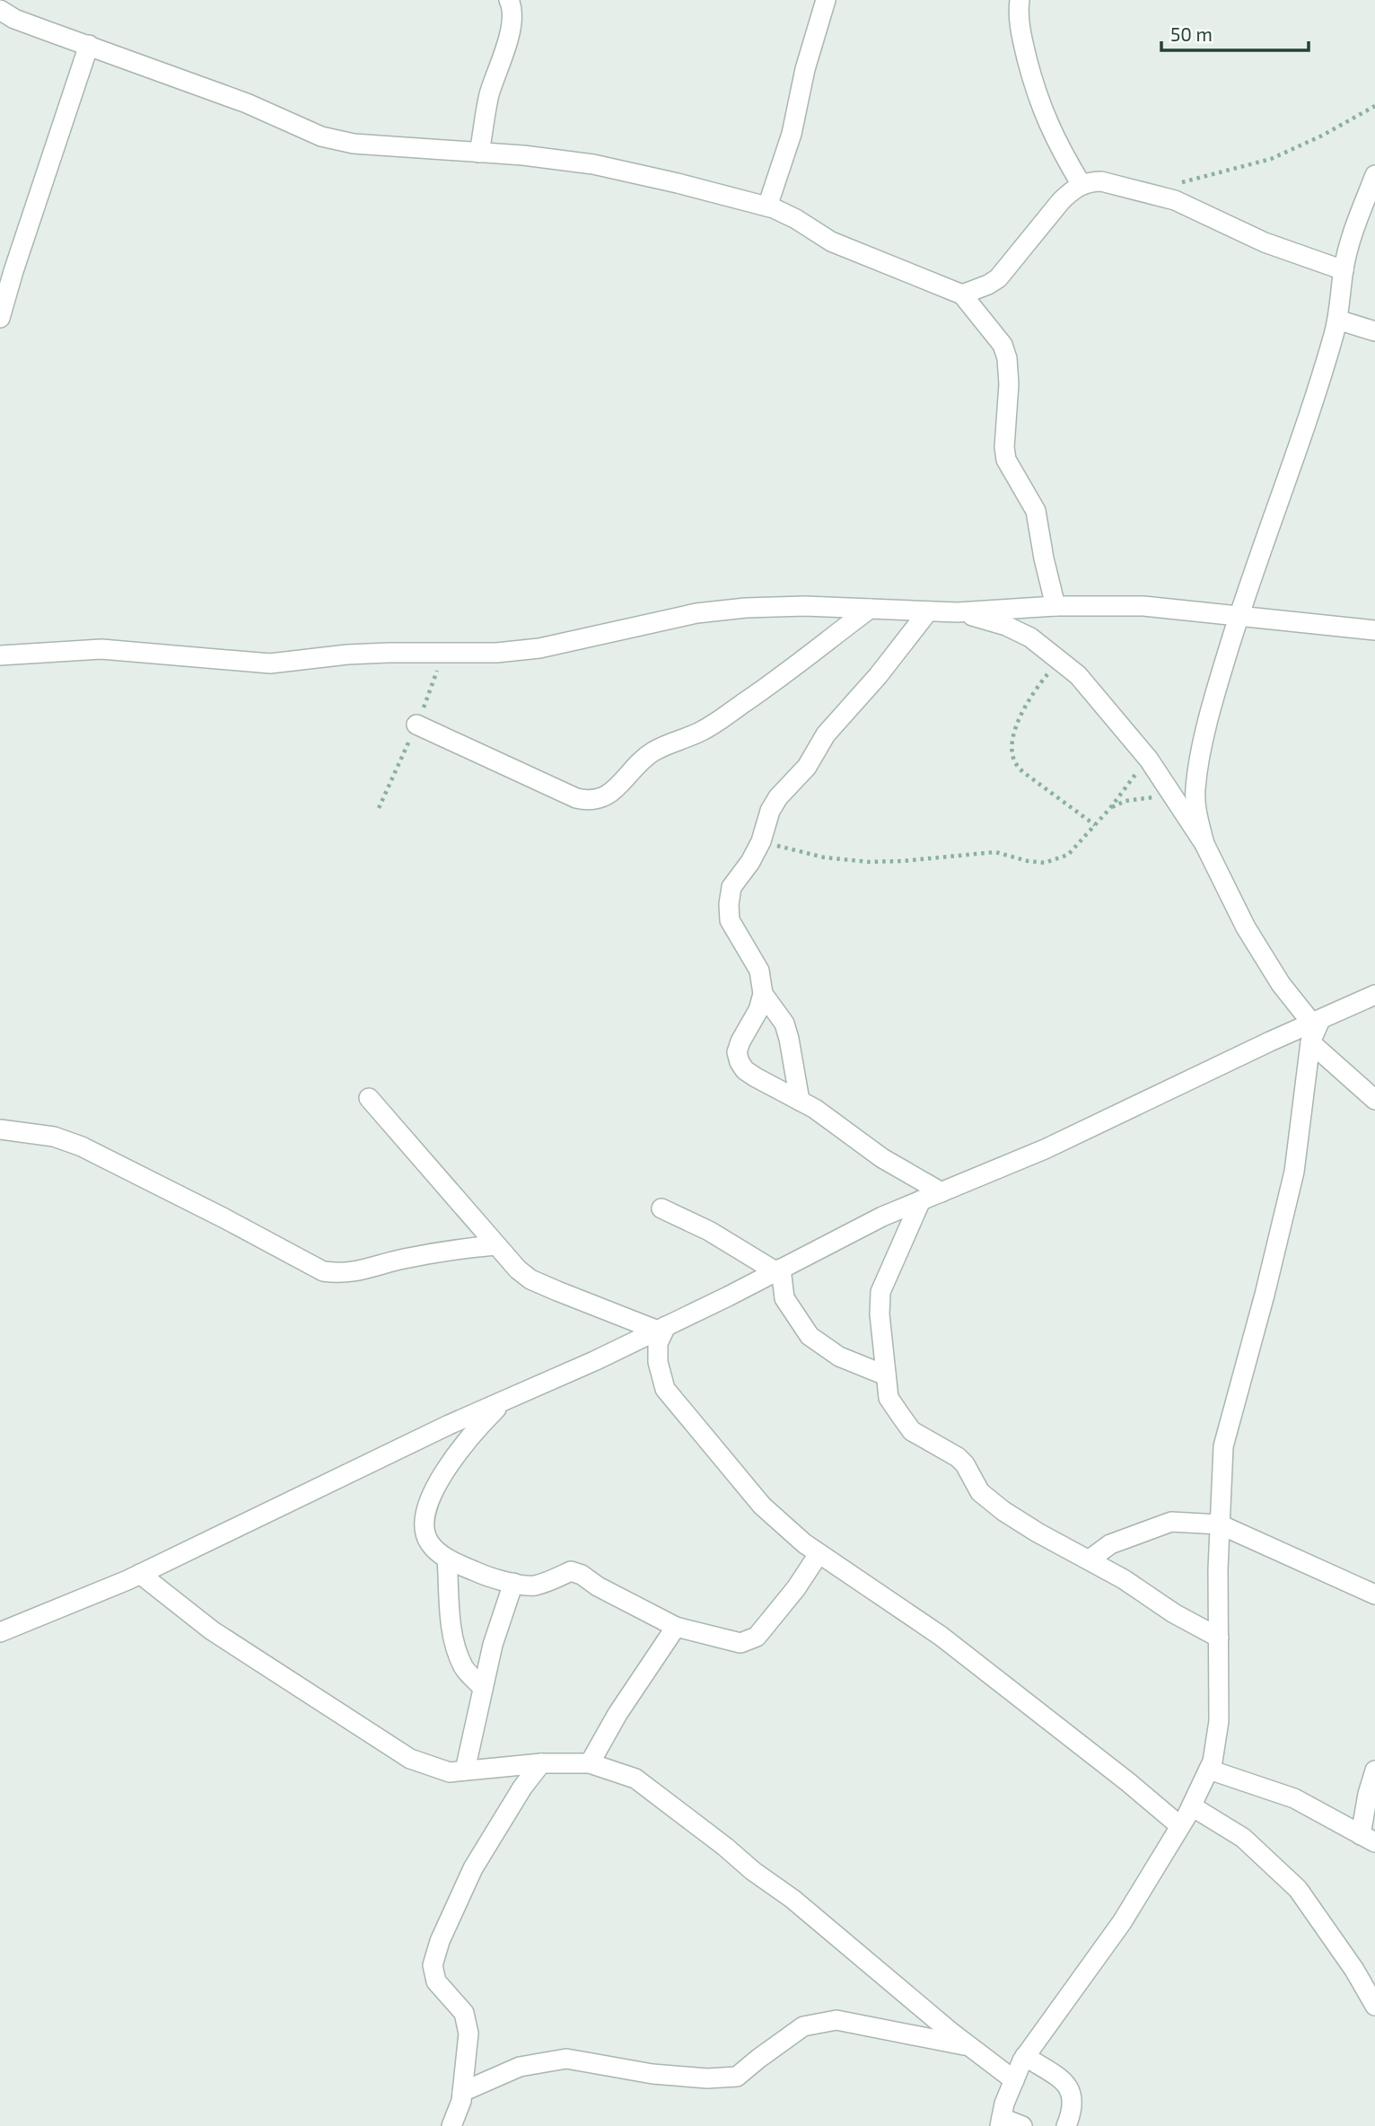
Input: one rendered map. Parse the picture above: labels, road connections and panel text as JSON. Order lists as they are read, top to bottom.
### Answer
{
  "scale_bar": "50 m"
}
